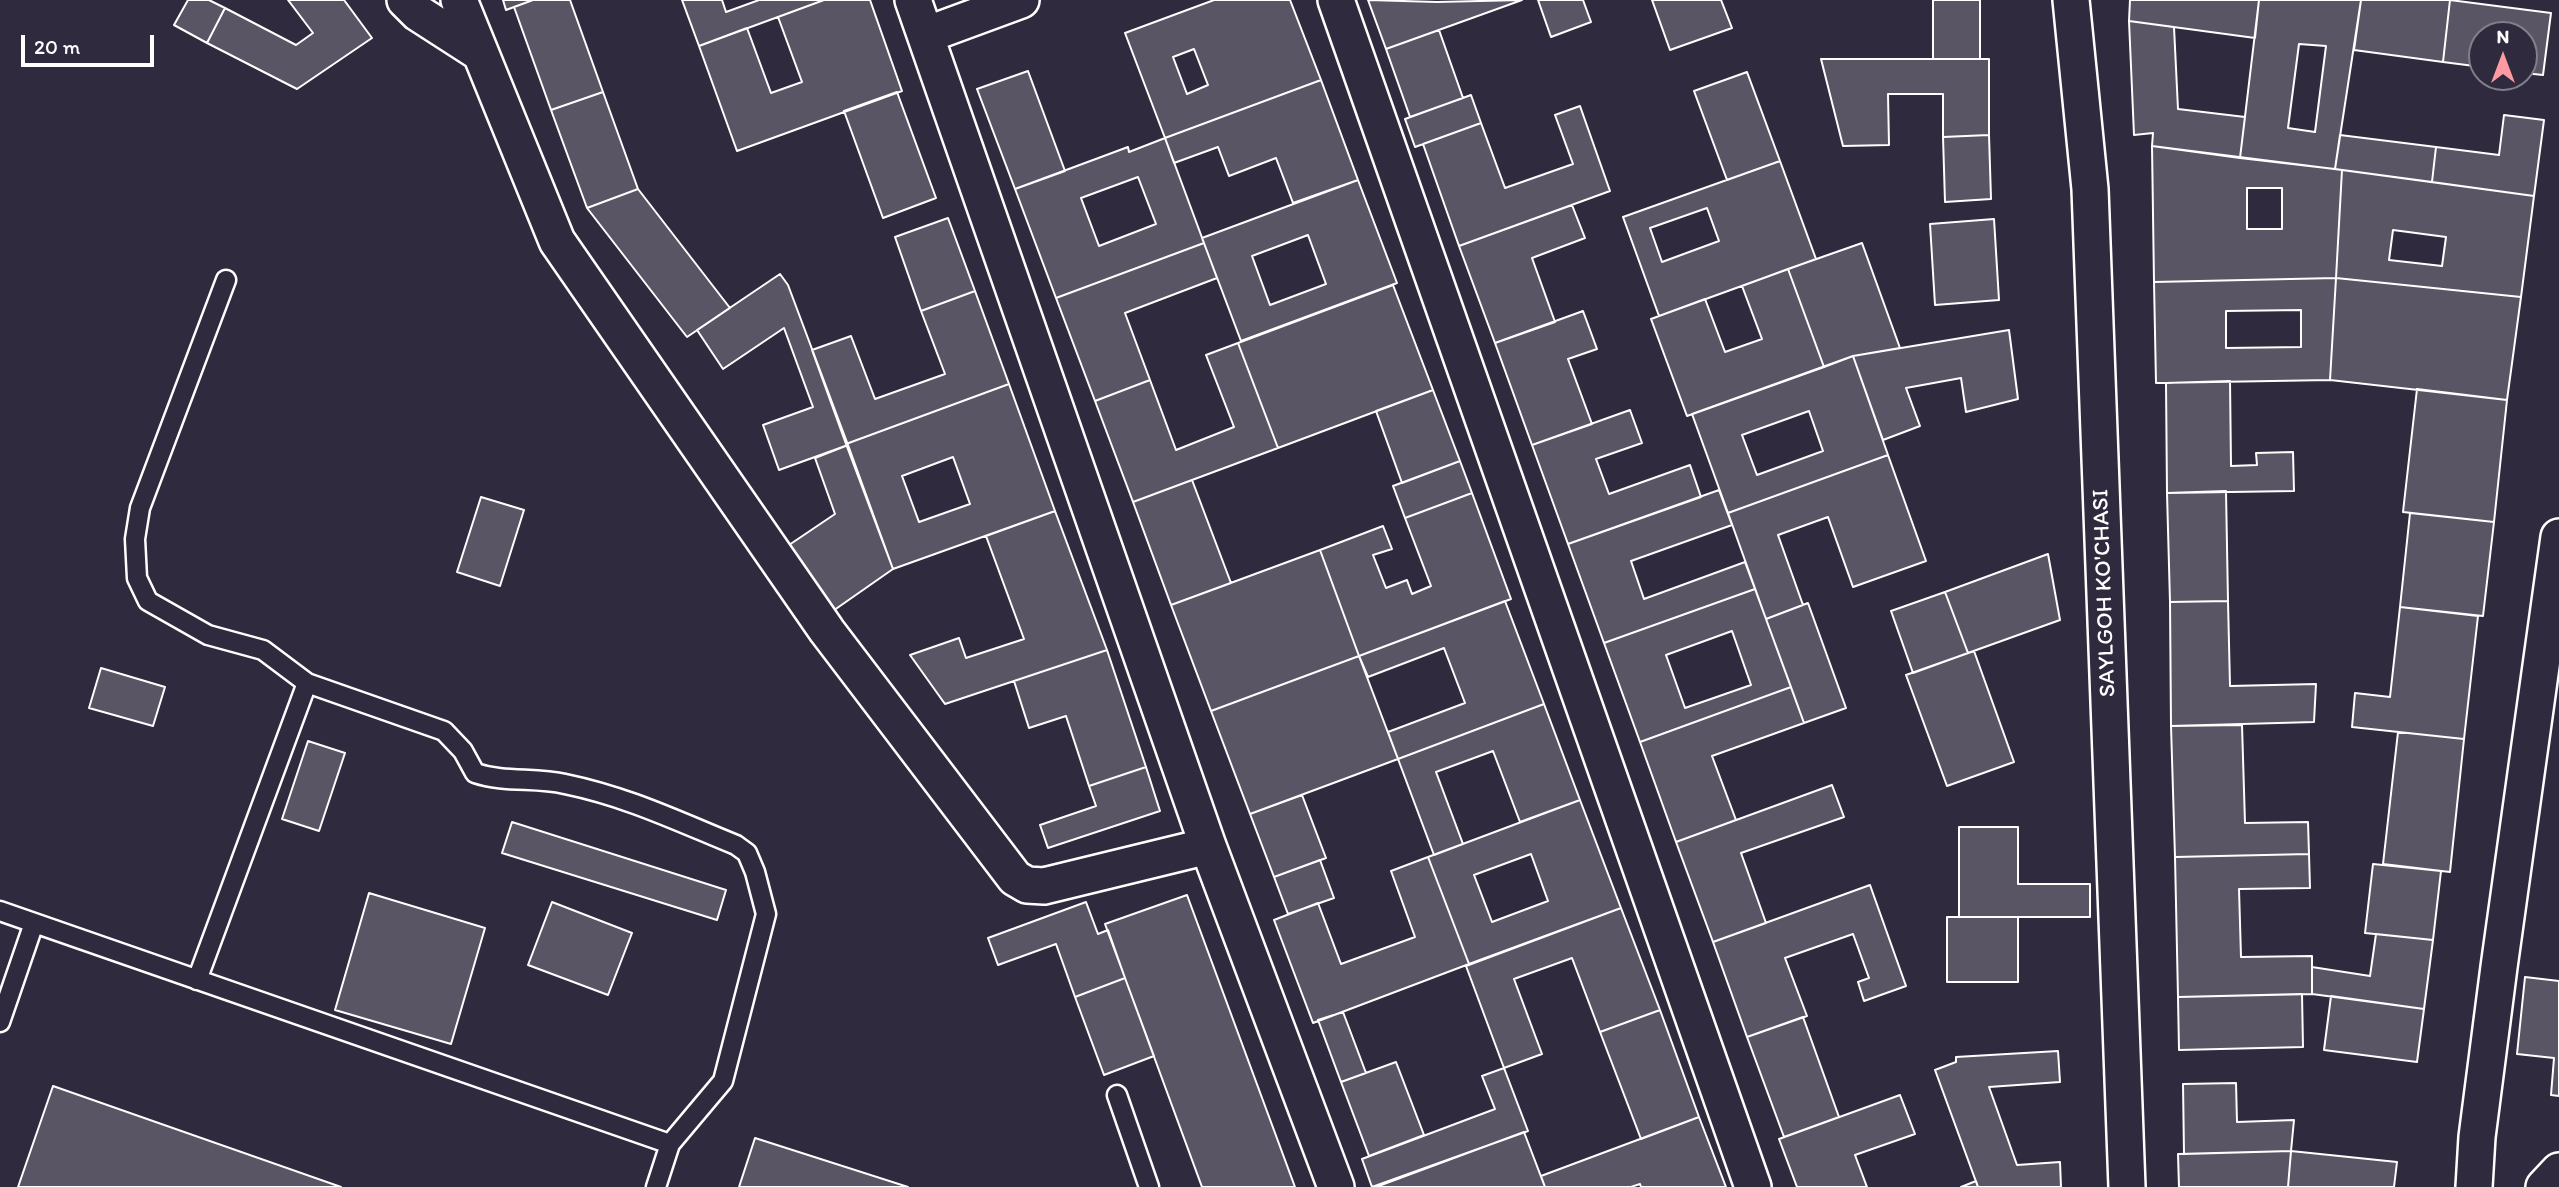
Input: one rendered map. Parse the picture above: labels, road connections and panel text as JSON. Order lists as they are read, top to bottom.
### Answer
{
  "streets": {
    "street": ["SAYLGOH KO'CHASI"]
  },
  "scale_bar": "20 m",
  "north": "top"
}
